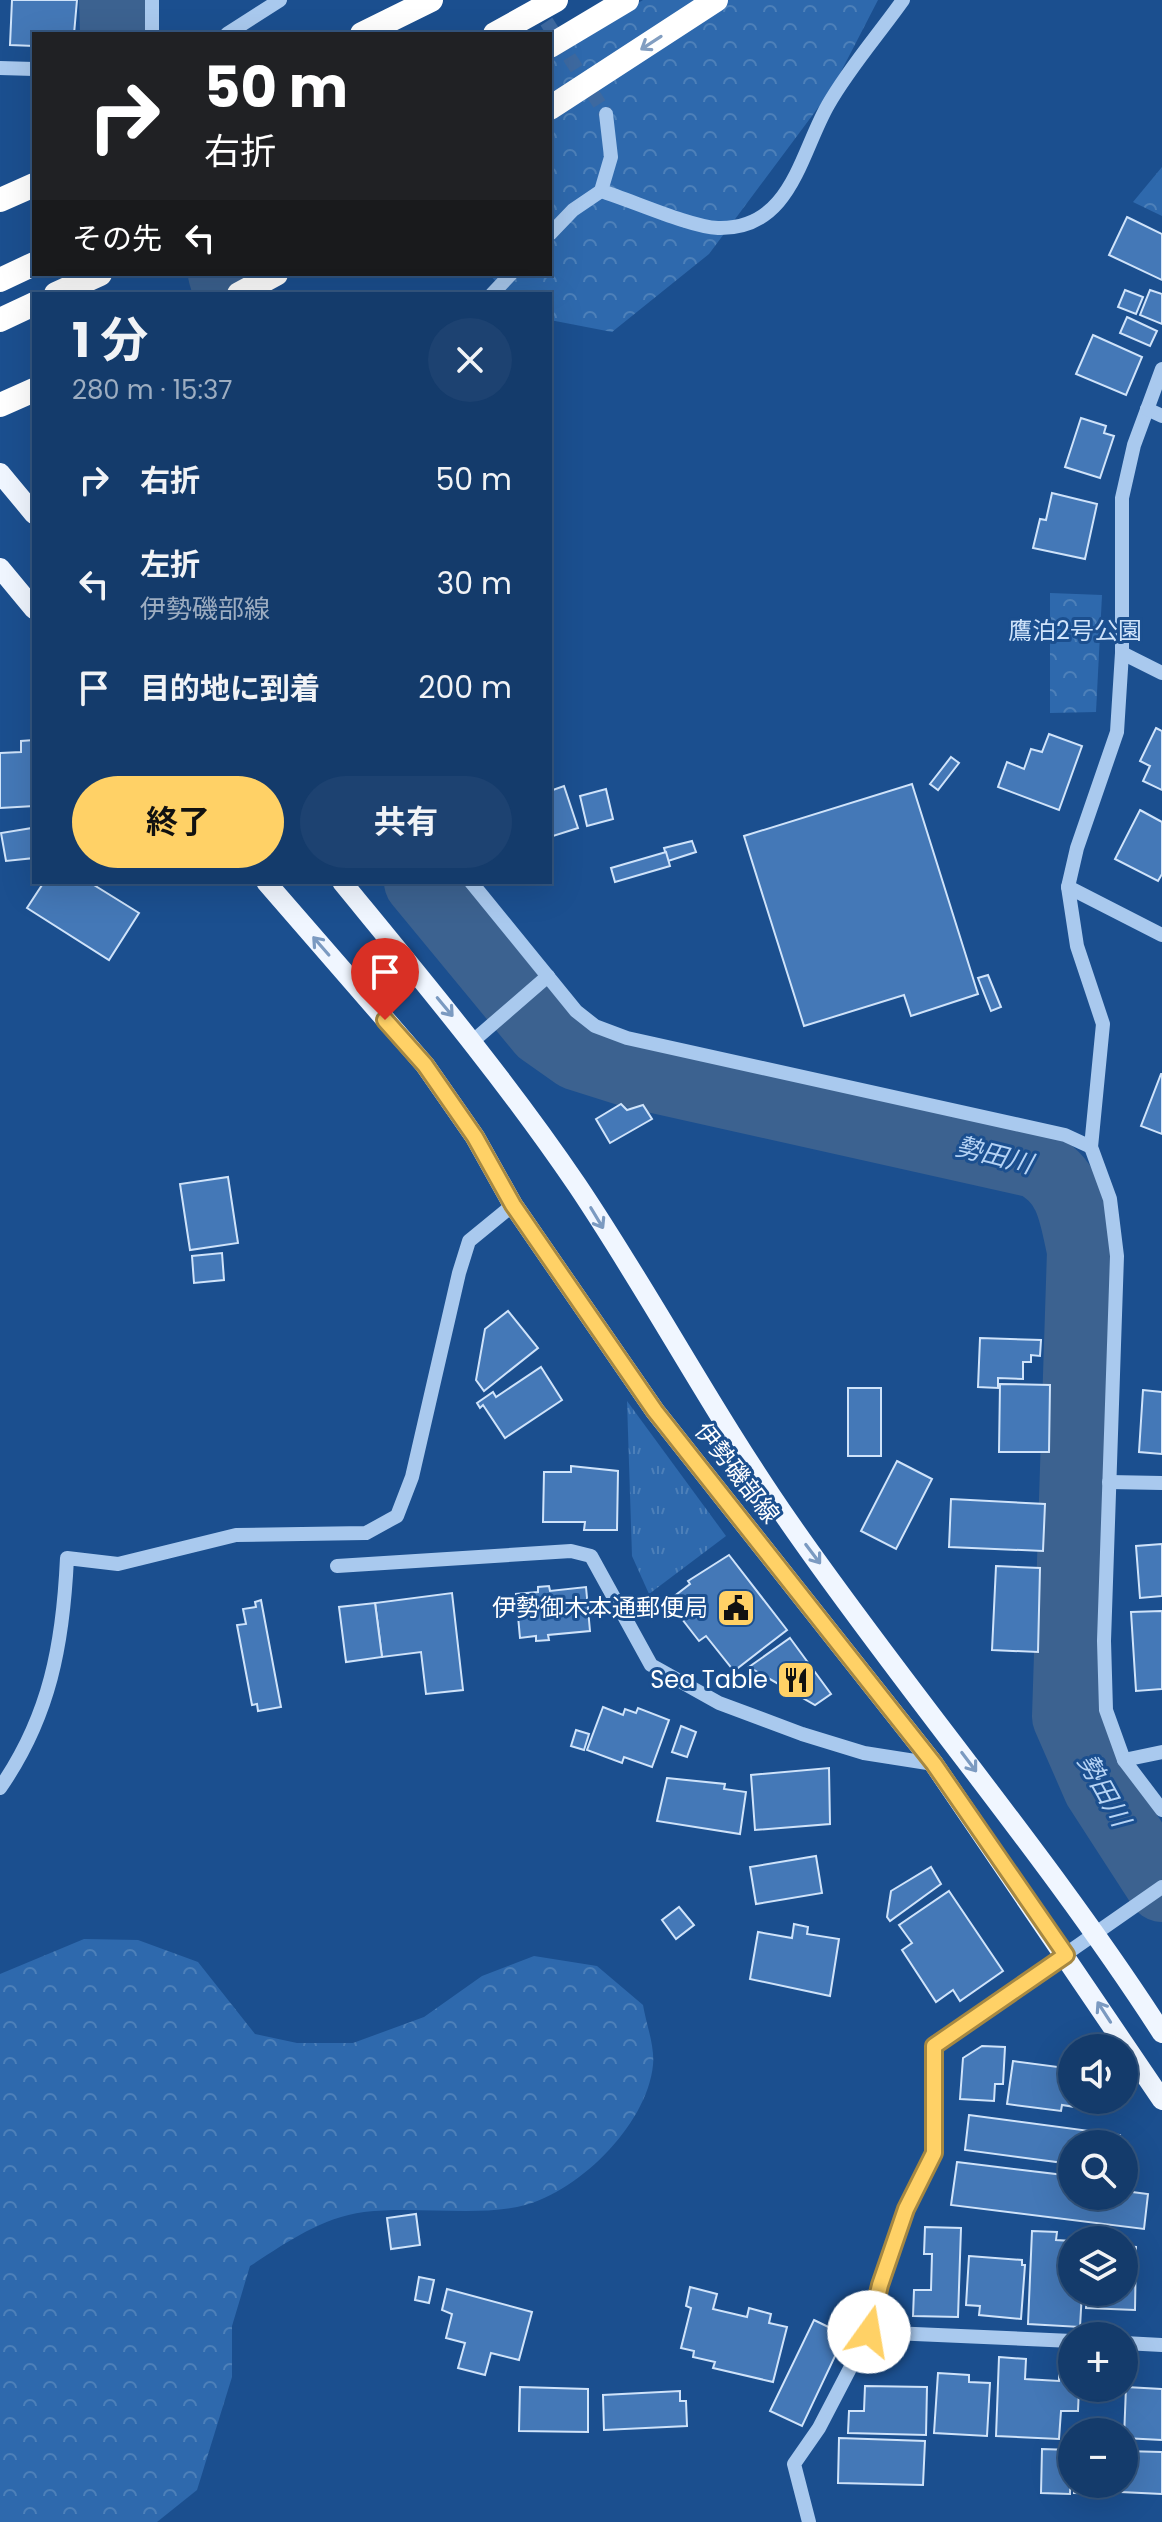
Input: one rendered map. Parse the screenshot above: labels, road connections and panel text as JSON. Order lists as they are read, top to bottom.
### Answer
{
  "streets": {
    "main road": ["伊勢磯部線"]
  },
  "water": ["勢田川"],
  "parks": ["鷹泊2号公園"],
  "places": {
    "public building": ["伊勢御木本通郵便局"],
    "restaurant": ["Sea Table"]
  },
  "page": {
    "turn": ["50 m", "右折"],
    "then": "その先",
    "heading": ["1 分", "280 m · 15:37"],
    "list": [
      {
        "name": "右折",
        "value": "50 m"
      },
      {
        "name": "左折",
        "note": "伊勢磯部線",
        "value": "30 m"
      },
      {
        "name": "目的地に到着",
        "value": "200 m"
      }
    ],
    "buttons": ["終了", "共有"],
    "map_buttons": ["+", "−"]
  }
}
